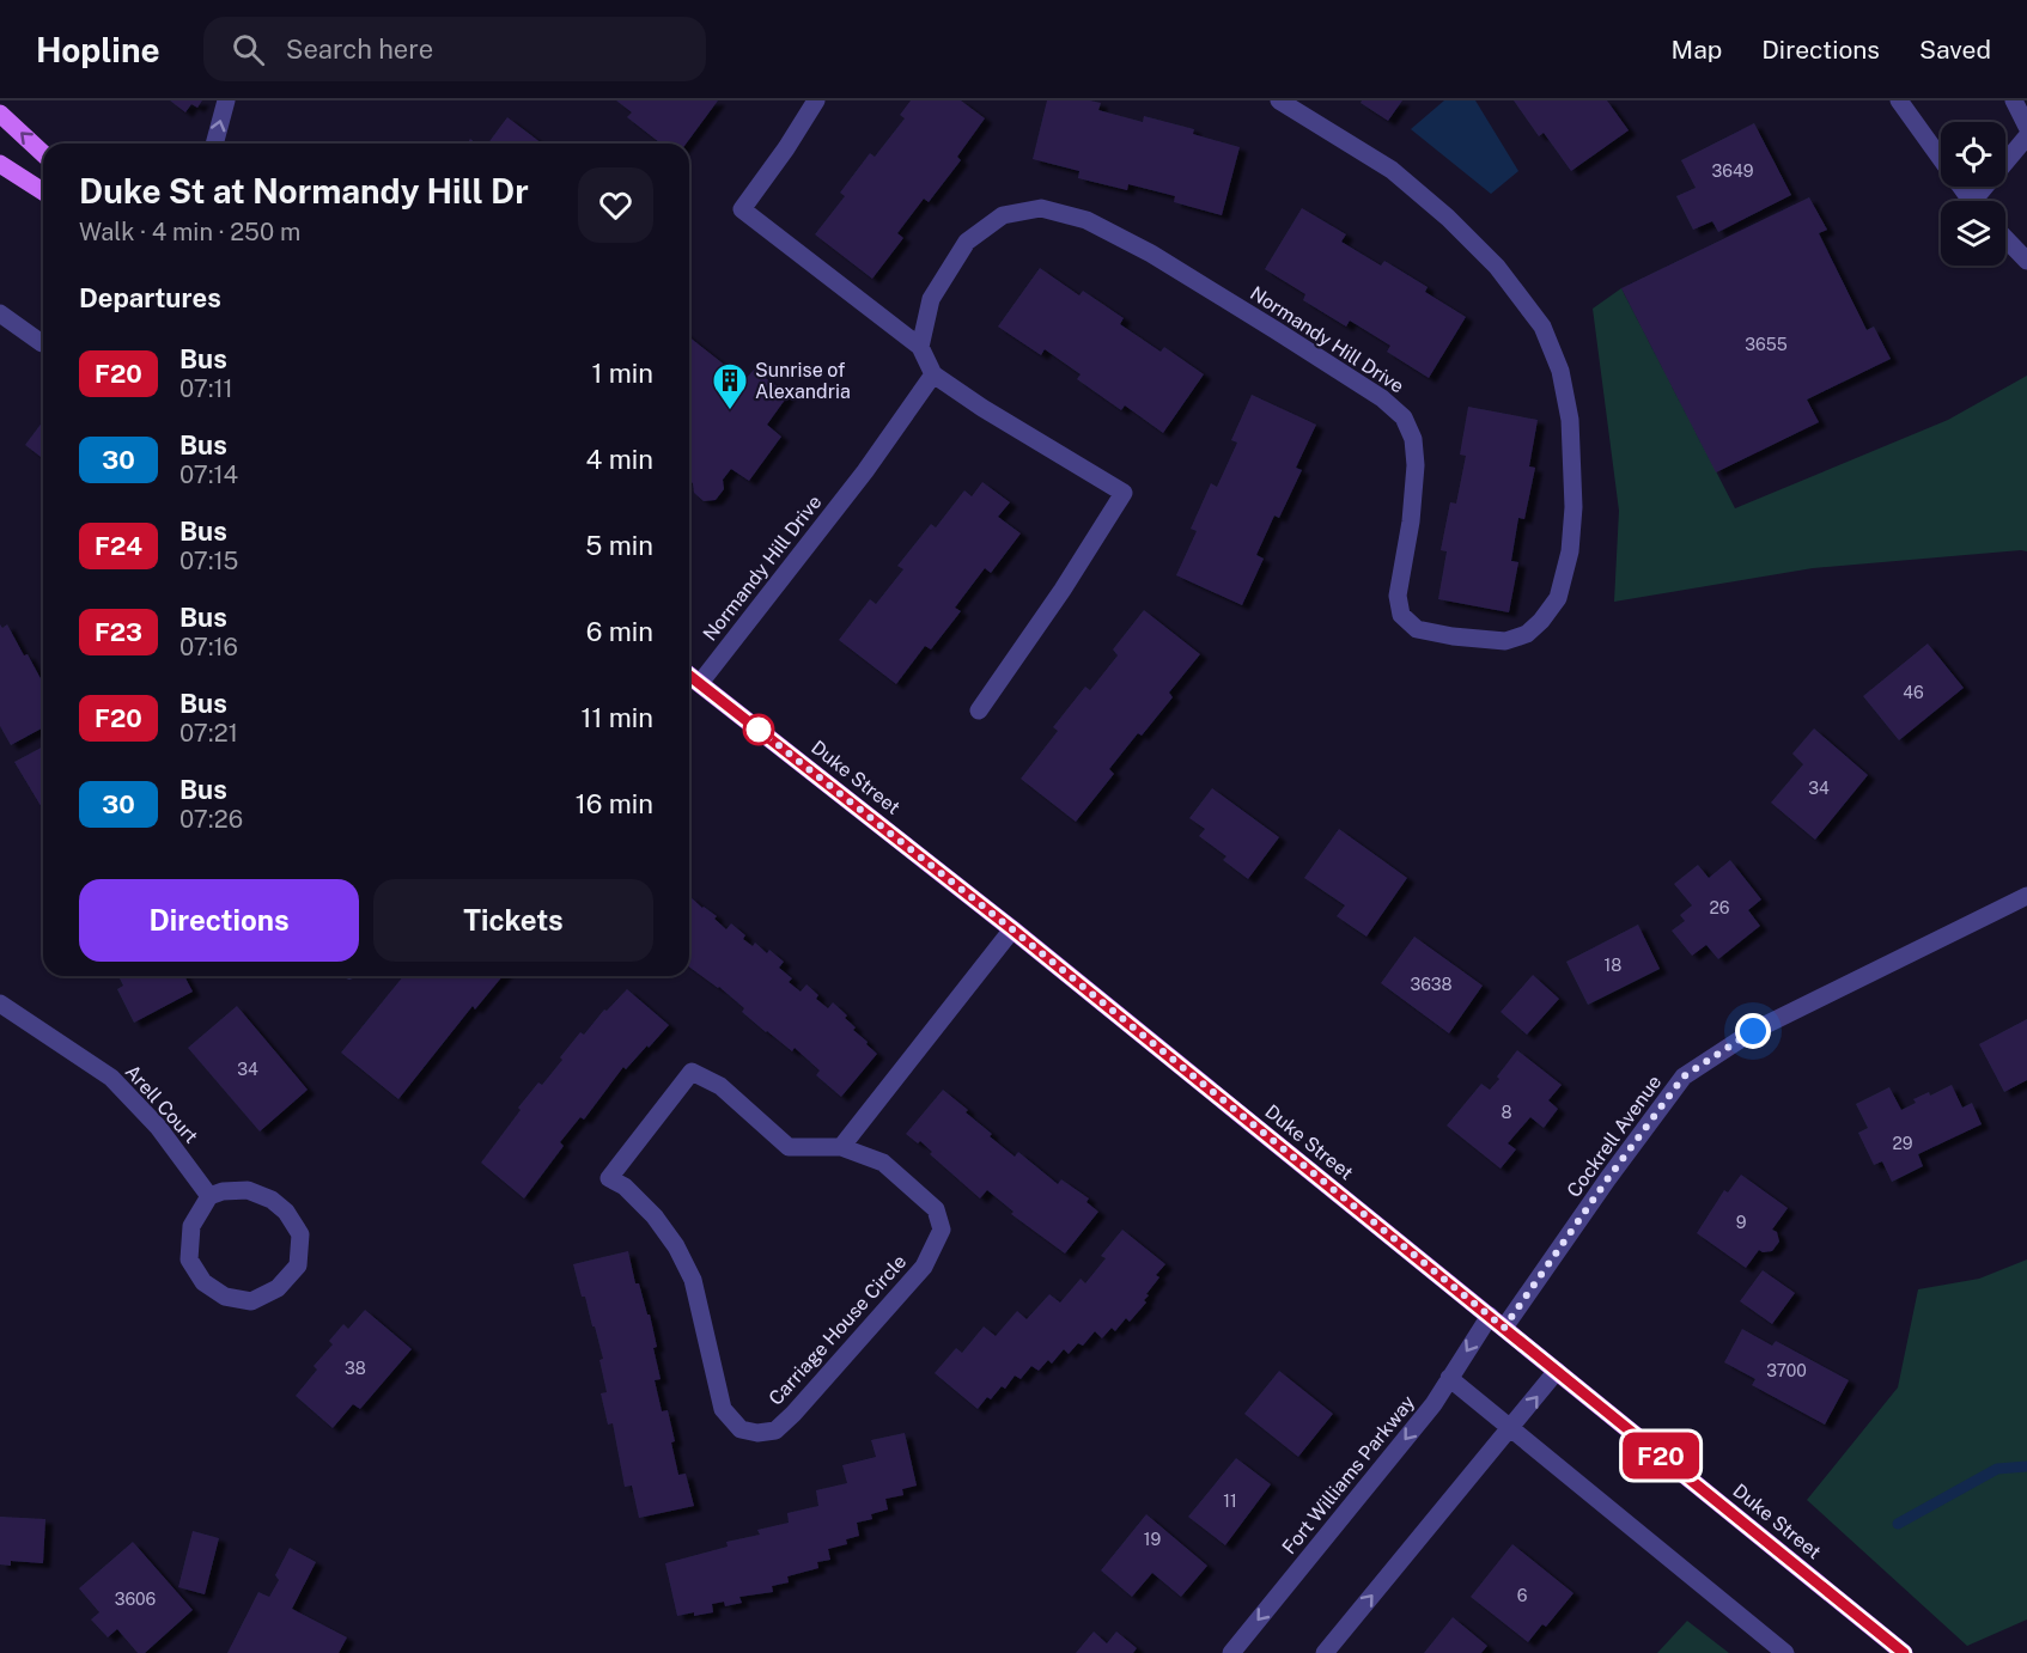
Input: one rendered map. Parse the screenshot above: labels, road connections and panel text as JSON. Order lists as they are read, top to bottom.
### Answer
{
  "streets": {
    "main road": ["Duke Street"],
    "street": [
      "Normandy Hill Drive",
      "Arell Court",
      "Cockrell Avenue",
      "Carriage House Circle",
      "Fort Williams Parkway"
    ]
  },
  "crossings": [
    ["Normandy Hill Drive", "Duke Street"],
    ["Duke Street", "Cockrell Avenue"],
    ["Duke Street", "Fort Williams Parkway"]
  ],
  "places": {
    "building": ["Sunrise of Alexandria"]
  },
  "lines": ["bus line F20"],
  "house_numbers": [
    "3649",
    "3655",
    "46",
    "34",
    "26",
    "18",
    "3638",
    "34",
    "8",
    "29",
    "9",
    "38",
    "3700",
    "11",
    "19",
    "6",
    "3606"
  ],
  "page": {
    "header": "Hopline",
    "search": "Search here",
    "nav": ["Map", "Directions", "Saved"],
    "on_map": "F20",
    "heading": [
      ["Duke St at Normandy Hill Dr", "Walk · 4 min · 250 m"],
      "Departures"
    ],
    "list": [
      {
        "mark": "F20",
        "name": "Bus",
        "note": "07:11",
        "value": "1 min"
      },
      {
        "mark": "30",
        "name": "Bus",
        "note": "07:14",
        "value": "4 min"
      },
      {
        "mark": "F24",
        "name": "Bus",
        "note": "07:15",
        "value": "5 min"
      },
      {
        "mark": "F23",
        "name": "Bus",
        "note": "07:16",
        "value": "6 min"
      },
      {
        "mark": "F20",
        "name": "Bus",
        "note": "07:21",
        "value": "11 min"
      },
      {
        "mark": "30",
        "name": "Bus",
        "note": "07:26",
        "value": "16 min"
      }
    ],
    "buttons": ["Directions", "Tickets"]
  }
}
